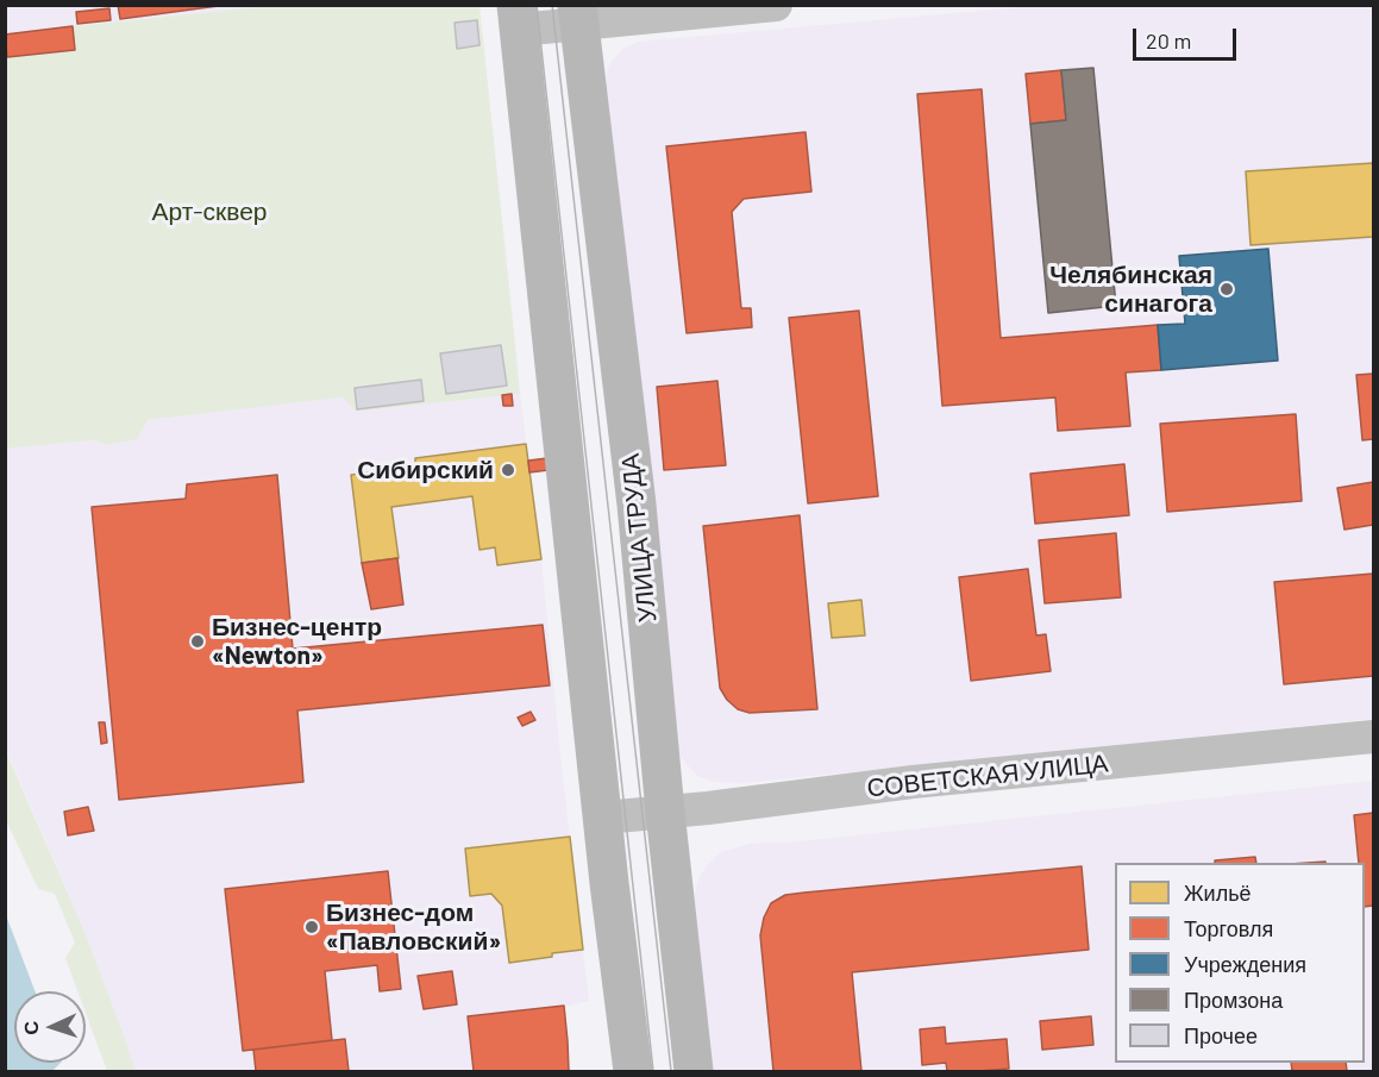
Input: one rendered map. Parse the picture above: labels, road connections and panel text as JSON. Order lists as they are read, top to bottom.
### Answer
{
  "streets": {
    "main road": ["УЛИЦА ТРУДА"],
    "street": ["СОВЕТСКАЯ УЛИЦА"]
  },
  "crossings": [
    ["УЛИЦА ТРУДА", "СОВЕТСКАЯ УЛИЦА"]
  ],
  "parks": ["Арт-сквер"],
  "places": [
    "Челябинская синагога",
    "Сибирский",
    "Бизнес-центр «Newton»",
    "Бизнес-дом «Павловский»"
  ],
  "legend": [
    "Жильё",
    "Торговля",
    "Учреждения",
    "Промзона",
    "Прочее"
  ],
  "scale_bar": "20 m",
  "north": "left"
}
